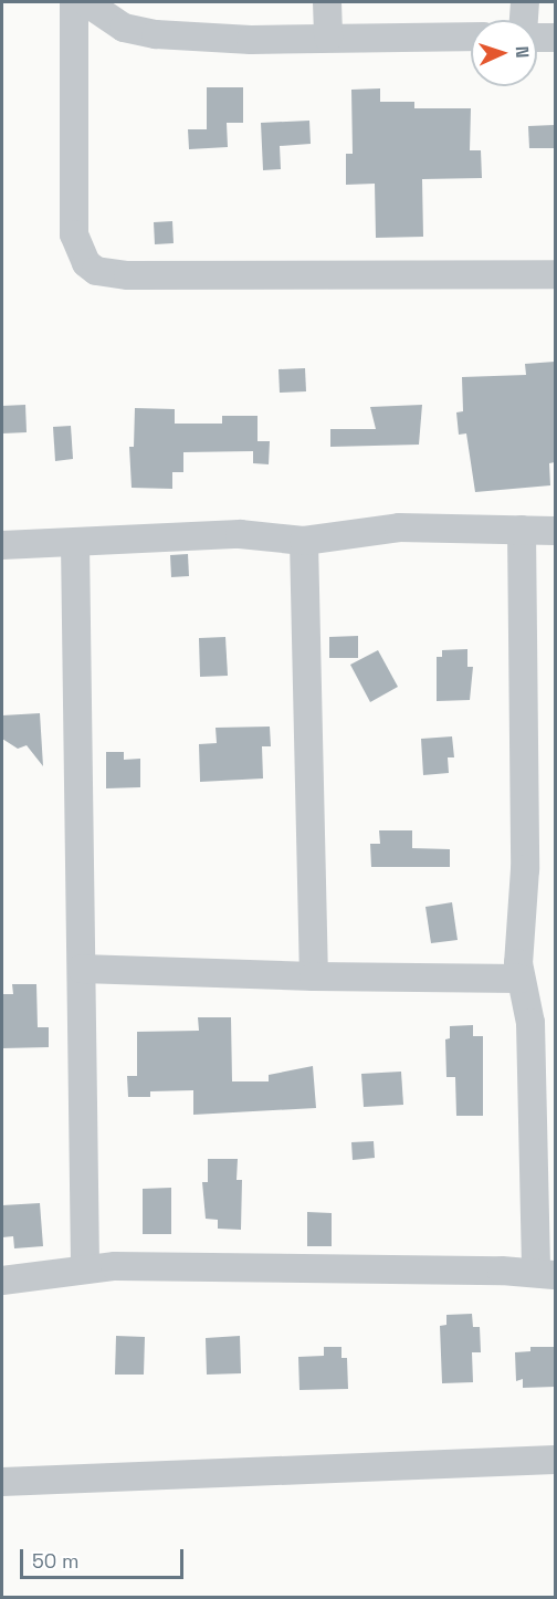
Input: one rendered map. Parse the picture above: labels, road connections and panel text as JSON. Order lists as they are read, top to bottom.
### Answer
{
  "scale_bar": "50 m",
  "north": "right"
}
